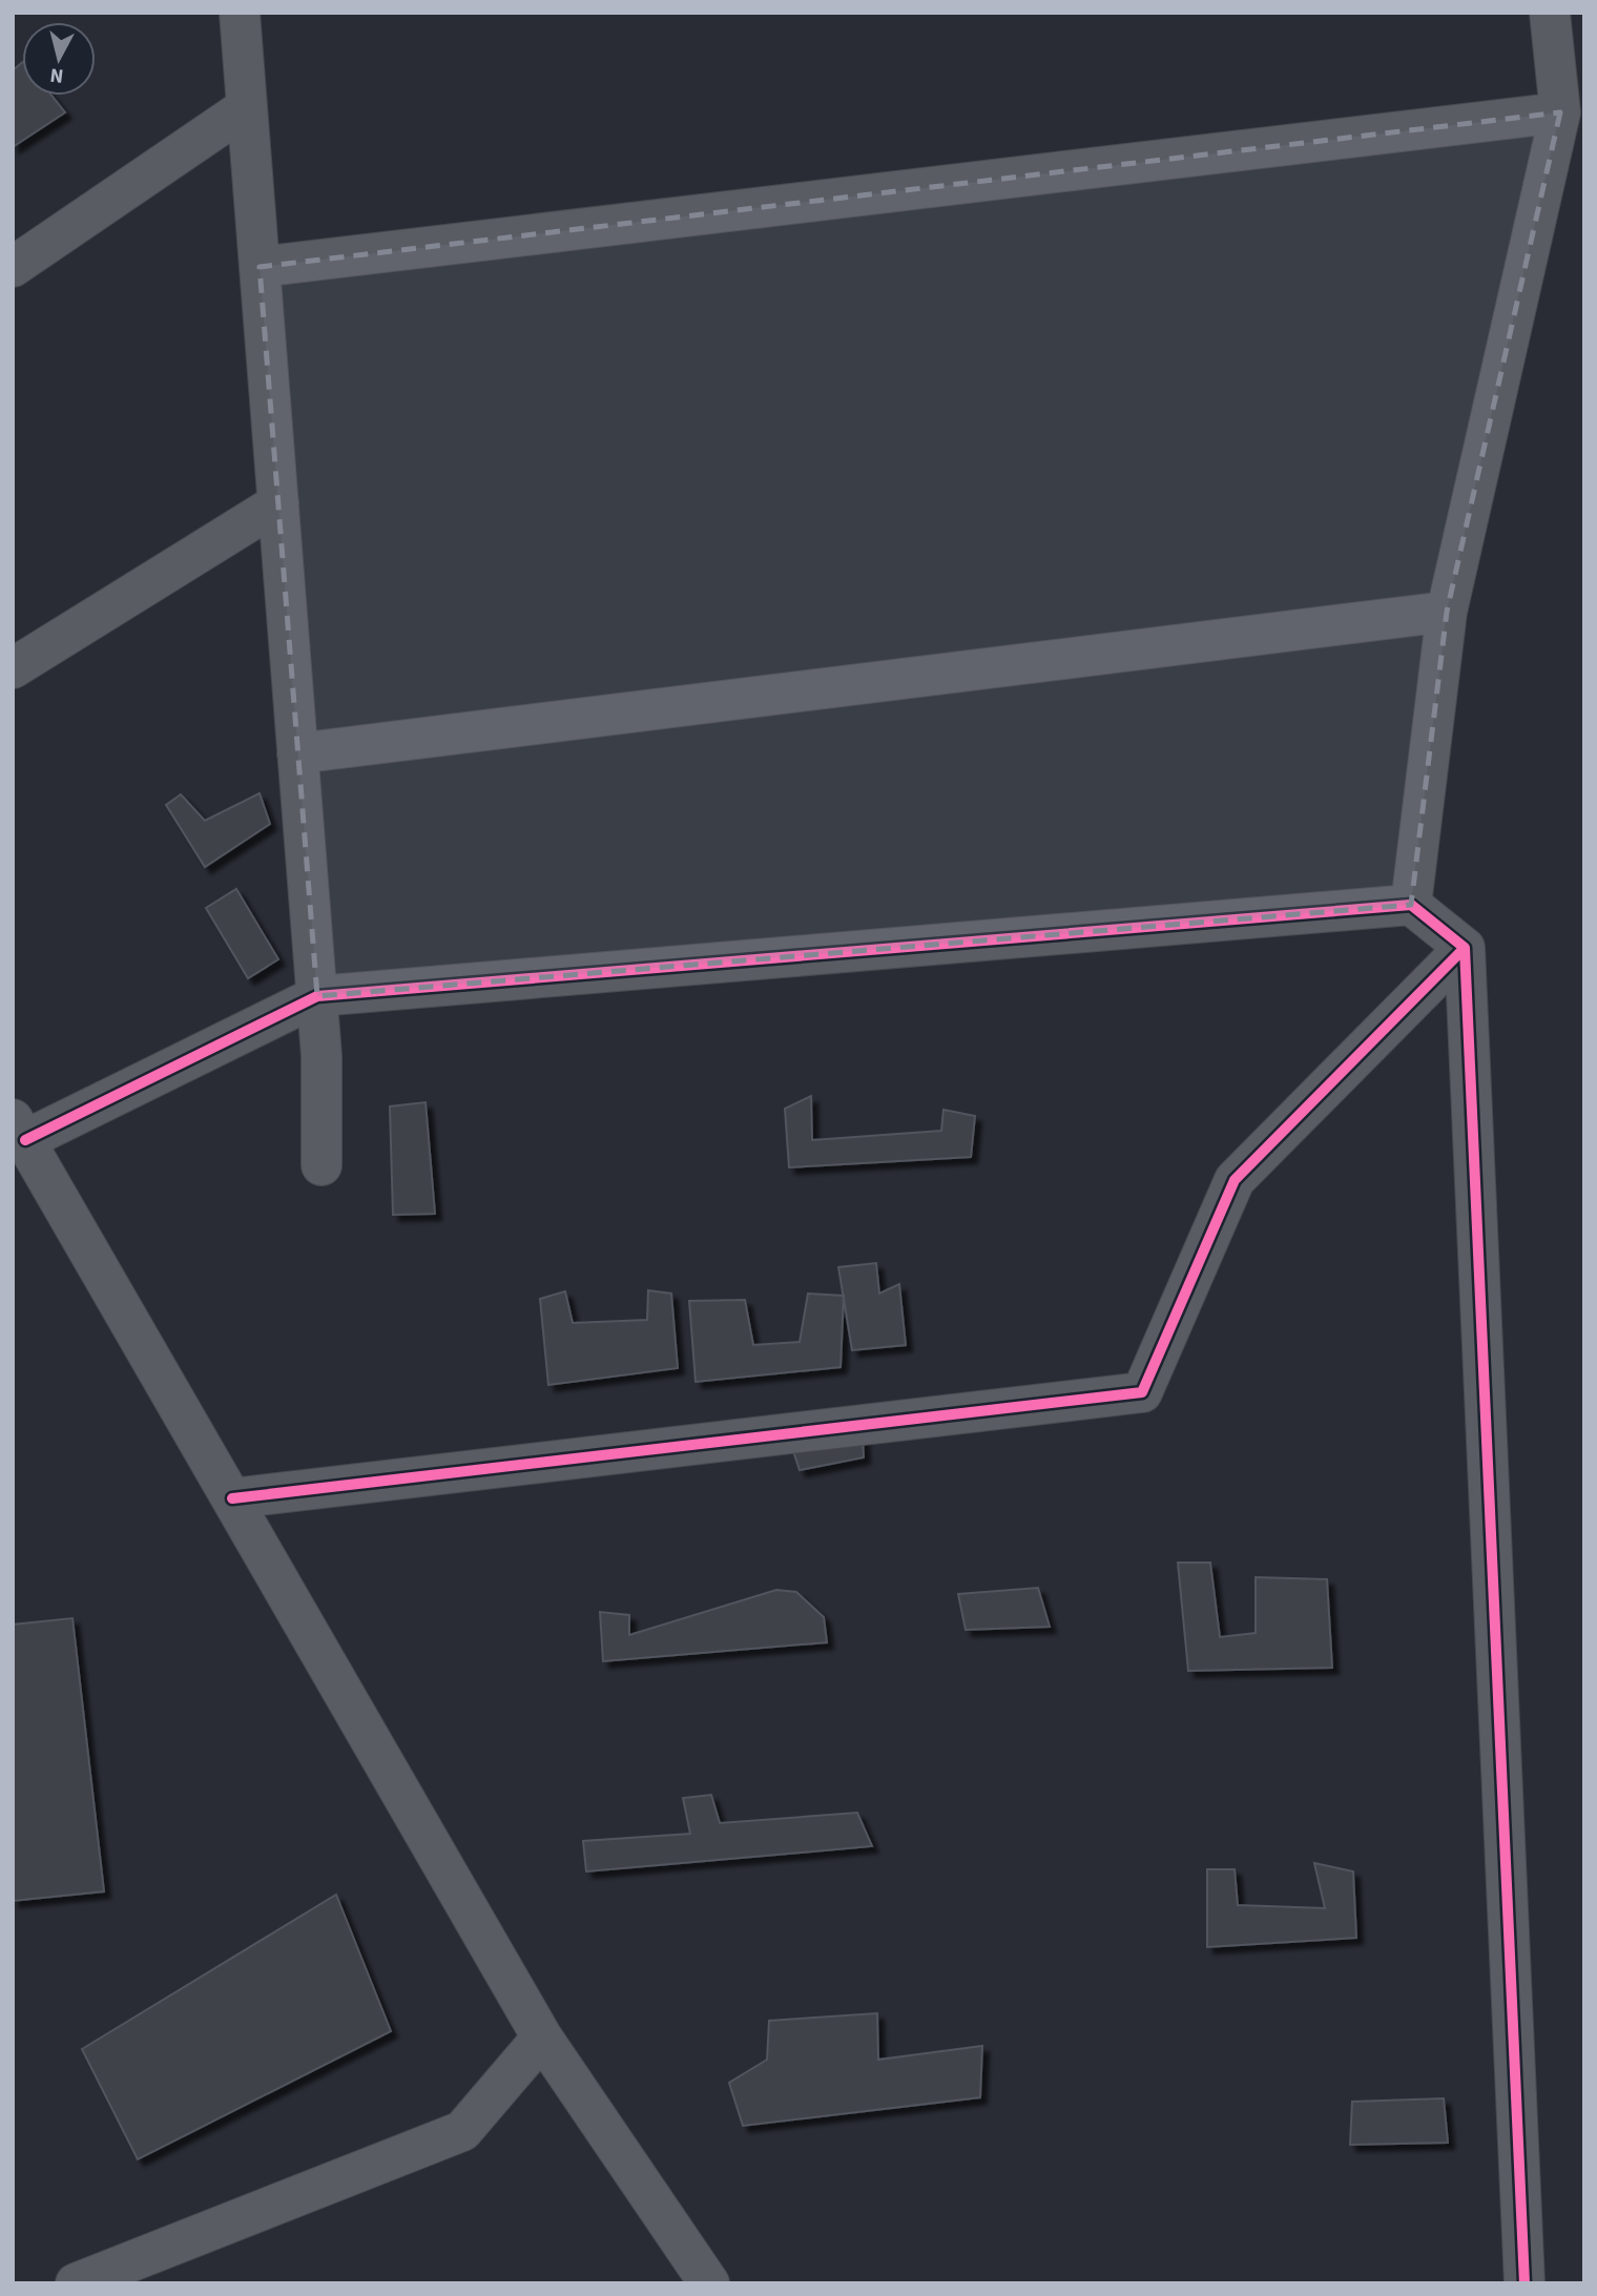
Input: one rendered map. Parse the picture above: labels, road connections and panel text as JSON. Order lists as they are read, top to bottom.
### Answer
{
  "north": "bottom"
}
